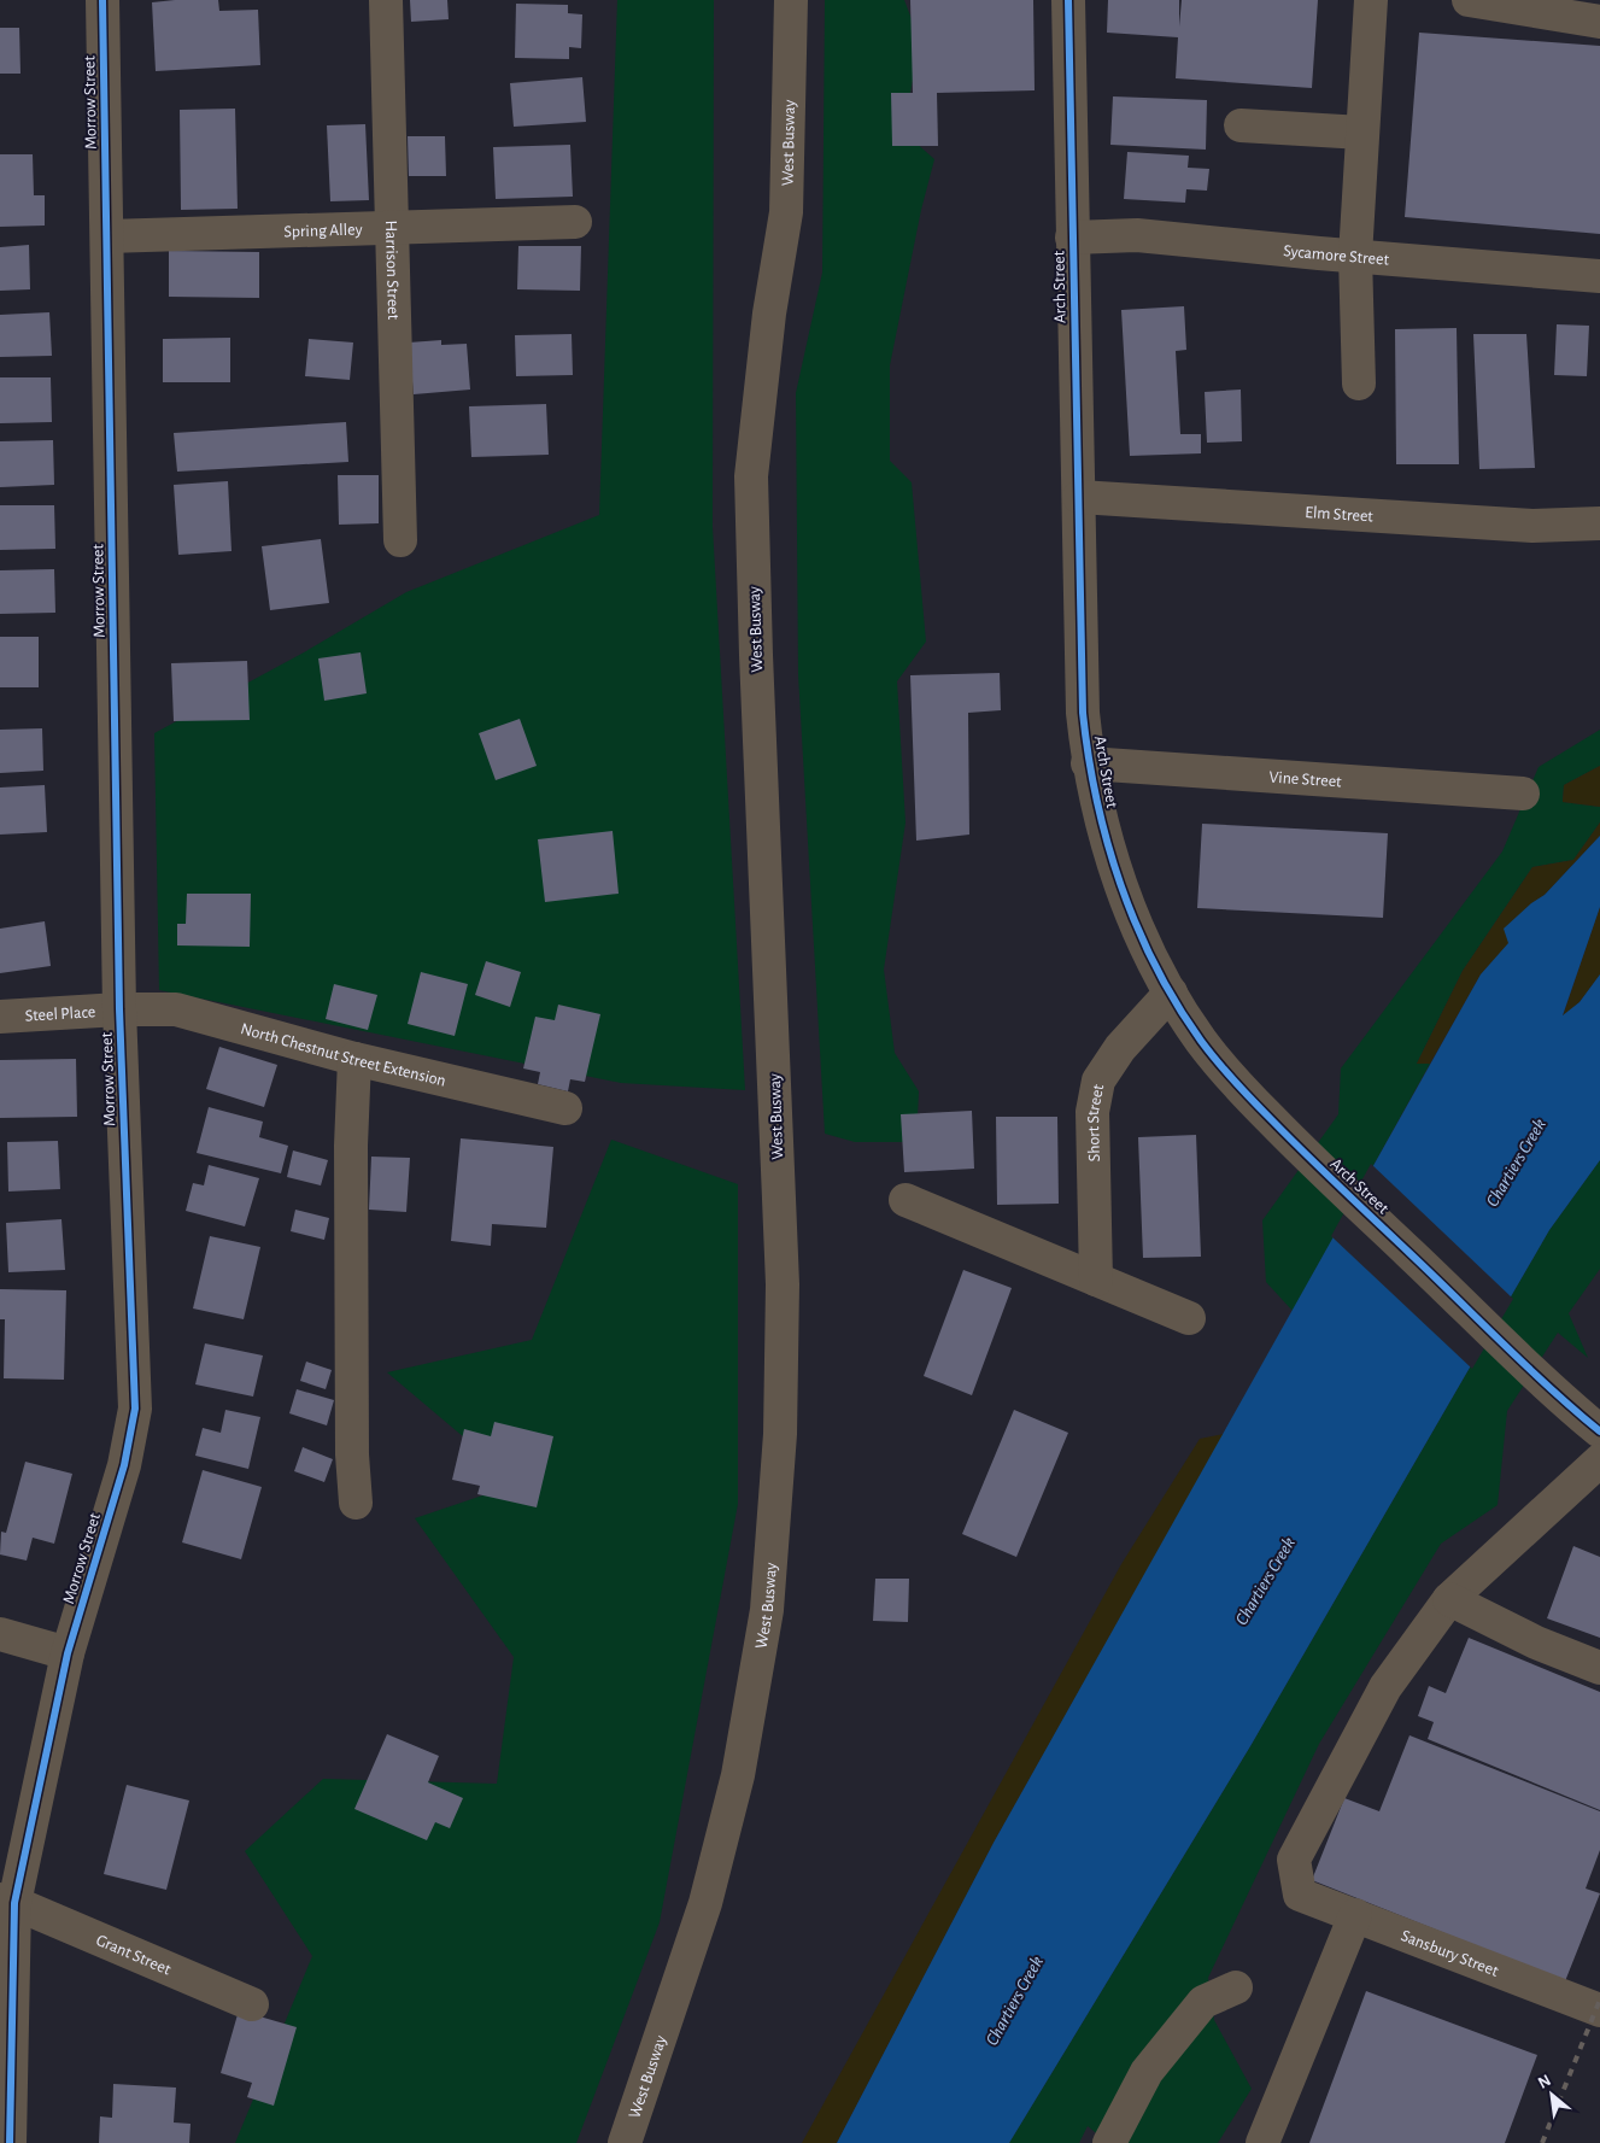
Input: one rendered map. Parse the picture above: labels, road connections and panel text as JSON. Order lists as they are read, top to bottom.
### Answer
{
  "streets": {
    "street": [
      "Morrow Street",
      "West Busway",
      "Spring Alley",
      "Sycamore Street",
      "Harrison Street",
      "Arch Street",
      "Elm Street",
      "Vine Street",
      "Steel Place",
      "North Chestnut Street Extension",
      "Short Street",
      "Sansbury Street",
      "Grant Street"
    ]
  },
  "crossings": [
    ["Morrow Street", "Spring Alley"],
    ["Morrow Street", "Steel Place"],
    ["Morrow Street", "North Chestnut Street Extension"],
    ["Morrow Street", "Grant Street"],
    ["Spring Alley", "Harrison Street"],
    ["Sycamore Street", "Arch Street"],
    ["Arch Street", "Elm Street"],
    ["Arch Street", "Vine Street"],
    ["Arch Street", "Short Street"],
    ["Steel Place", "North Chestnut Street Extension"]
  ],
  "water": ["Chartiers Creek"],
  "north": "top left"
}
